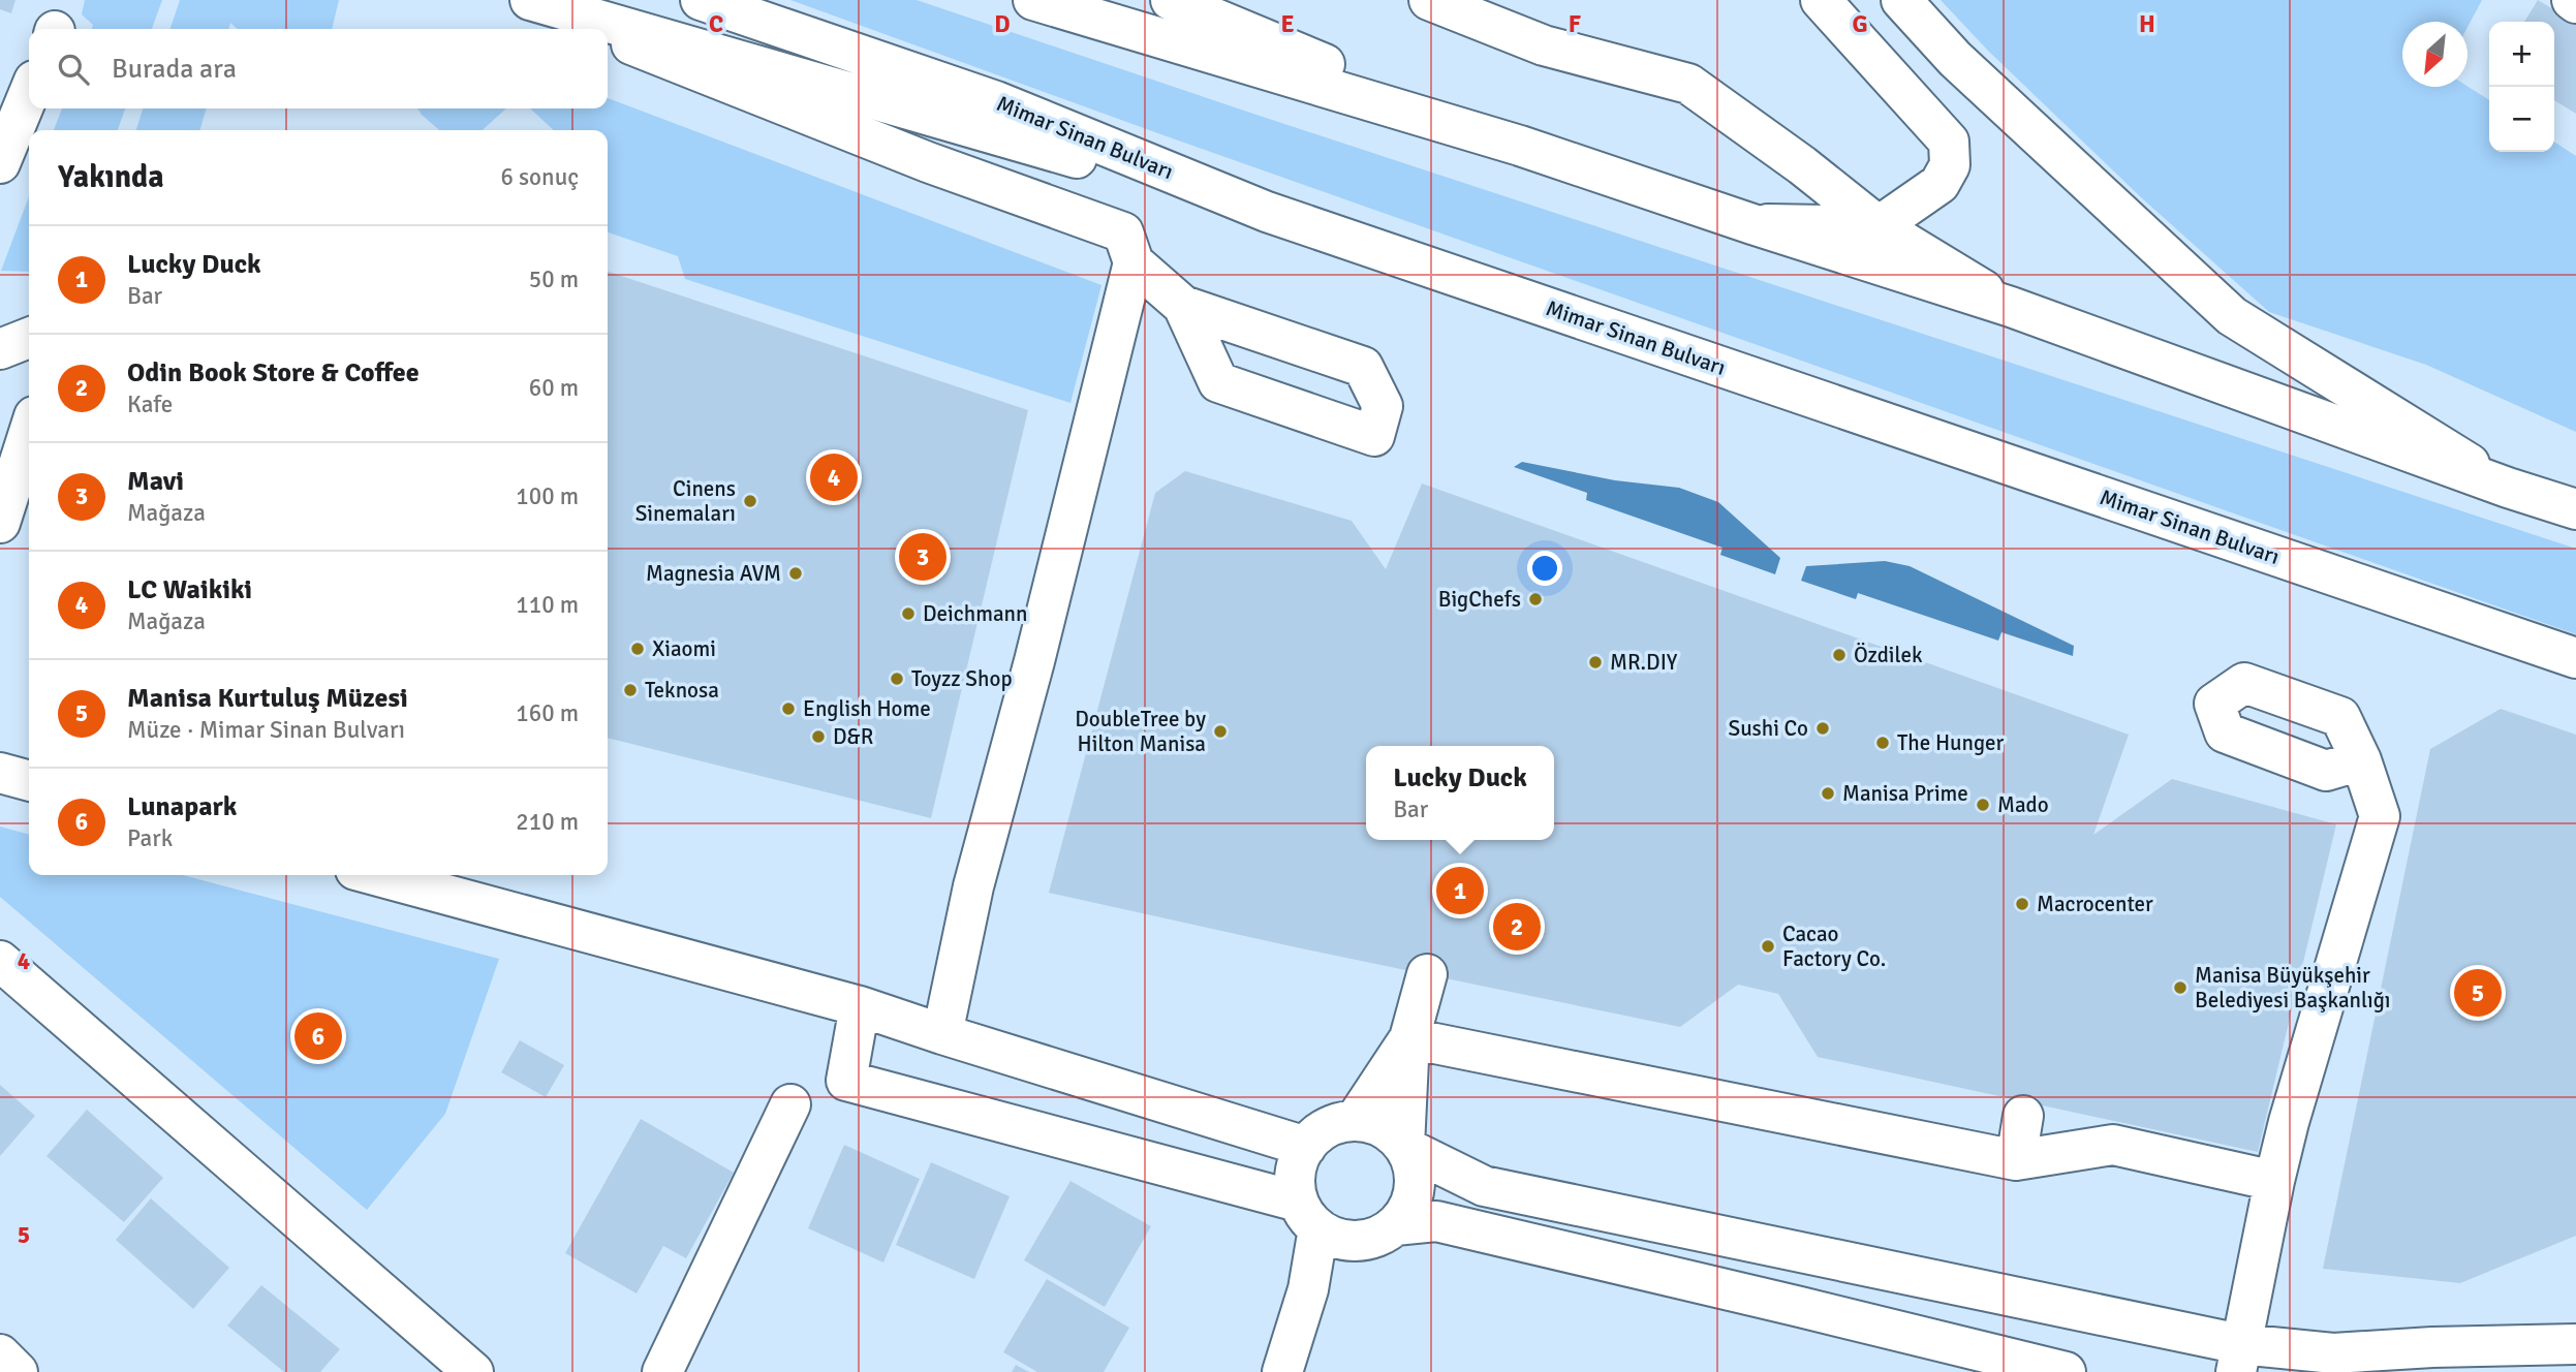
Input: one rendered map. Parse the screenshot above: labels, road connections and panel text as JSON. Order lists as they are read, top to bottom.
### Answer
{
  "streets": {
    "main road": ["Mimar Sinan Bulvarı"]
  },
  "places": [
    "Cinens Sinemaları",
    "Magnesia AVM",
    "BigChefs",
    "Deichmann",
    "Xiaomi",
    "Özdilek",
    "MR.DIY",
    "Toyzz Shop",
    "Teknosa",
    "English Home",
    "Sushi Co",
    "DoubleTree by Hilton Manisa",
    "D&R",
    "The Hunger",
    "Manisa Prime",
    "Mado",
    "Macrocenter",
    "Cacao Factory Co.",
    "Manisa Büyükşehir Belediyesi Başkanlığı"
  ],
  "north": "bottom left",
  "page": {
    "map_buttons": ["+", "−"],
    "search": "Burada ara",
    "heading": ["Yakında", "6 sonuç"],
    "list": [
      {
        "mark": "1",
        "name": "Lucky Duck",
        "note": "Bar",
        "value": "50 m"
      },
      {
        "mark": "2",
        "name": "Odin Book Store & Coffee",
        "note": "Kafe",
        "value": "60 m"
      },
      {
        "mark": "3",
        "name": "Mavi",
        "note": "Mağaza",
        "value": "100 m"
      },
      {
        "mark": "4",
        "name": "LC Waikiki",
        "note": "Mağaza",
        "value": "110 m"
      },
      {
        "mark": "5",
        "name": "Manisa Kurtuluş Müzesi",
        "note": "Müze · Mimar Sinan Bulvarı",
        "value": "160 m"
      },
      {
        "mark": "6",
        "name": "Lunapark",
        "note": "Park",
        "value": "210 m"
      }
    ],
    "pins": [
      "4",
      "3",
      "1",
      "2",
      "5",
      "6"
    ],
    "popup": ["Lucky Duck", "Bar"]
  },
  "grid": {
    "columns": [
      "C",
      "D",
      "E",
      "F",
      "G",
      "H"
    ],
    "rows": ["4", "5"]
  }
}
